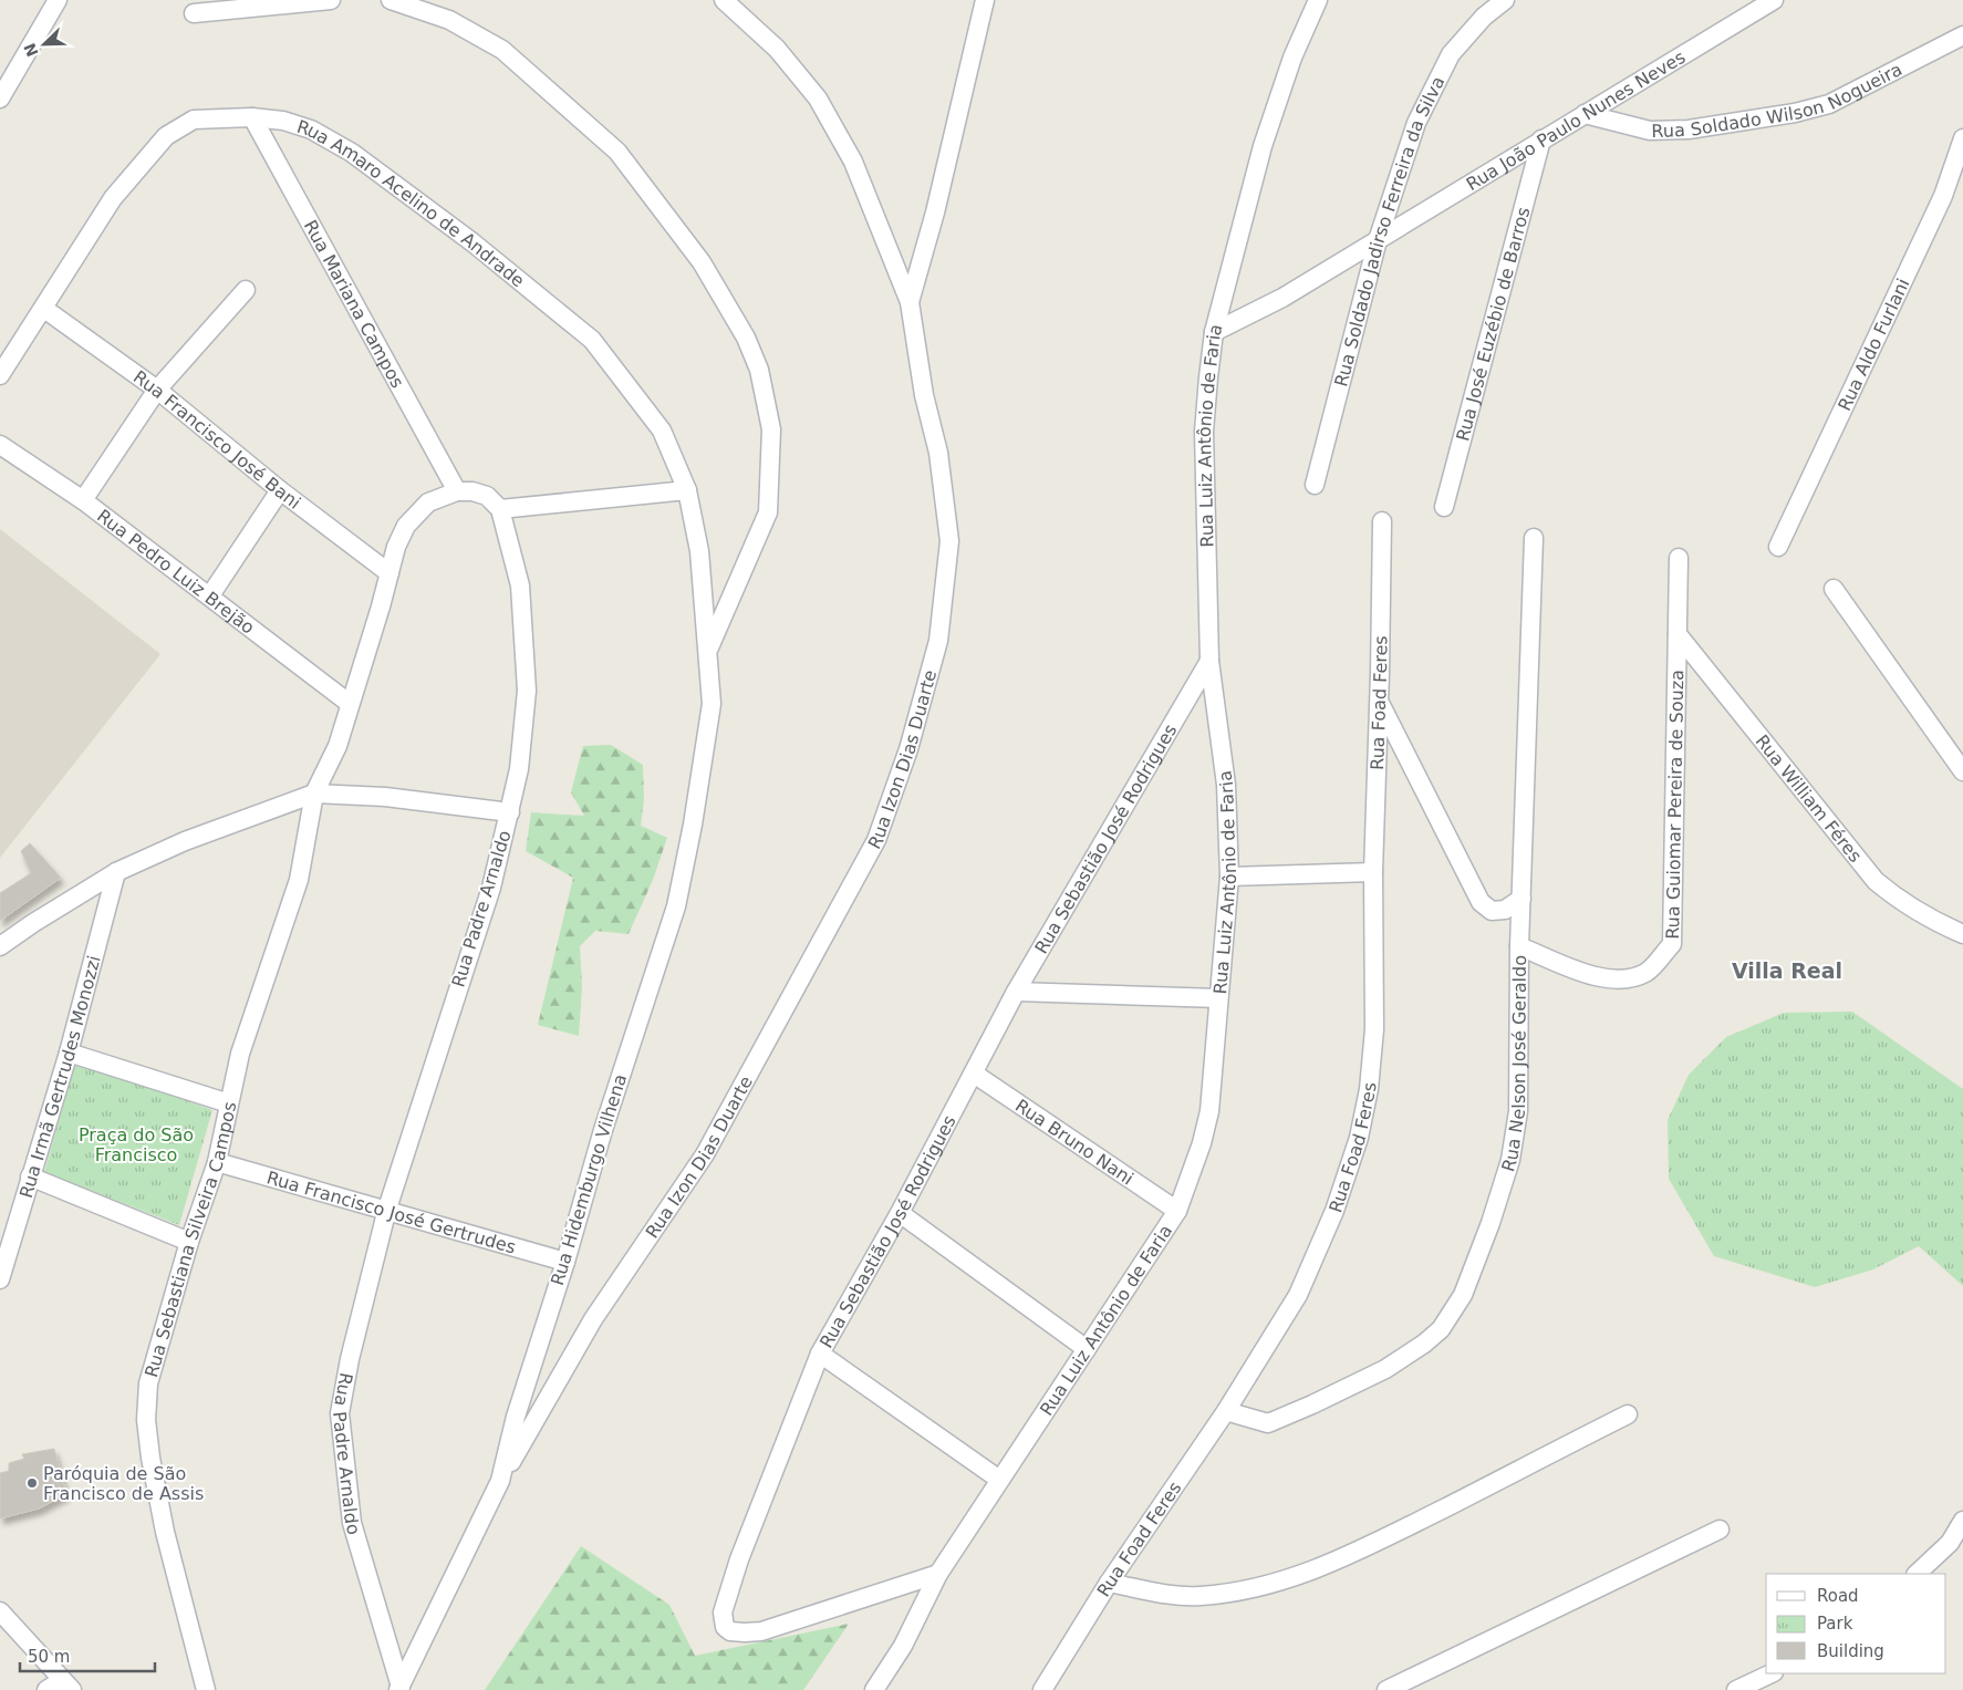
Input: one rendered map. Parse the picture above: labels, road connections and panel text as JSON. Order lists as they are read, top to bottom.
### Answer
{
  "streets": {
    "street": [
      "Rua Soldado Wilson Nogueira",
      "Rua João Paulo Nunes Neves",
      "Rua Amaro Acelino de Andrade",
      "Rua Soldado Jadirso Ferreira da Silva",
      "Rua Mariana Campos",
      "Rua José Euzébio de Barros",
      "Rua Aldo Furlani",
      "Rua Luiz Antônio de Faria",
      "Rua Francisco José Bani",
      "Rua Pedro Luiz Brejão",
      "Rua Foad Feres",
      "Rua Izon Dias Duarte",
      "Rua William Féres",
      "Rua Guiomar Pereira de Souza",
      "Rua Sebastião José Rodrigues",
      "Rua Padre Arnaldo",
      "Rua Nelson José Geraldo",
      "Rua Irmã Gertrudes Monozzi",
      "Rua Bruno Nani",
      "Rua Hidemburgo Vilhena",
      "Rua Francisco José Gertrudes",
      "Rua Sebastiana Silveira Campos"
    ]
  },
  "crossings": [
    ["Rua Soldado Wilson Nogueira", "Rua João Paulo Nunes Neves"],
    ["Rua João Paulo Nunes Neves", "Rua Soldado Jadirso Ferreira da Silva"],
    ["Rua João Paulo Nunes Neves", "Rua José Euzébio de Barros"],
    ["Rua João Paulo Nunes Neves", "Rua Luiz Antônio de Faria"],
    ["Rua Amaro Acelino de Andrade", "Rua Mariana Campos"],
    ["Rua Amaro Acelino de Andrade", "Rua Francisco José Bani"],
    ["Rua Amaro Acelino de Andrade", "Rua Hidemburgo Vilhena"],
    ["Rua Luiz Antônio de Faria", "Rua Sebastião José Rodrigues"],
    ["Rua Luiz Antônio de Faria", "Rua Bruno Nani"],
    ["Rua Foad Feres", "Rua Nelson José Geraldo"],
    ["Rua Izon Dias Duarte", "Rua Hidemburgo Vilhena"],
    ["Rua William Féres", "Rua Guiomar Pereira de Souza"],
    ["Rua Guiomar Pereira de Souza", "Rua Nelson José Geraldo"],
    ["Rua Sebastião José Rodrigues", "Rua Bruno Nani"],
    ["Rua Padre Arnaldo", "Rua Hidemburgo Vilhena"],
    ["Rua Padre Arnaldo", "Rua Francisco José Gertrudes"],
    ["Rua Hidemburgo Vilhena", "Rua Francisco José Gertrudes"],
    ["Rua Francisco José Gertrudes", "Rua Sebastiana Silveira Campos"]
  ],
  "districts": ["Villa Real"],
  "parks": ["Praça do São Francisco"],
  "places": ["Paróquia de São Francisco de Assis"],
  "legend": ["Road", "Park", "Building"],
  "scale_bar": "50 m",
  "north": "bottom left"
}
